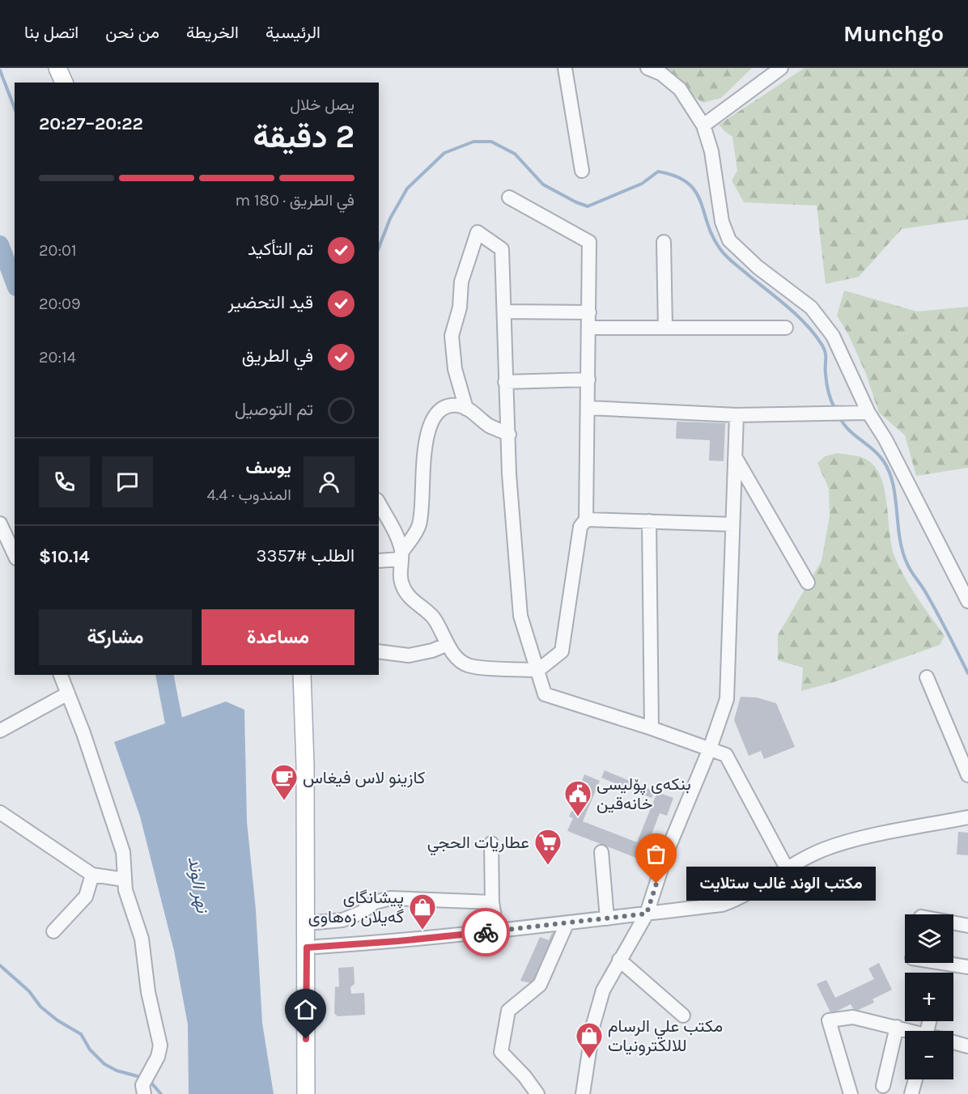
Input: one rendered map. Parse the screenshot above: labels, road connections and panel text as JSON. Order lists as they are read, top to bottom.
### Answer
{
  "water": ["نهر الوند"],
  "places": {
    "cafe": ["كازينو لاس فيغاس"],
    "public building": ["بنکەی پۆلیسی خانەقین"],
    "supermarket": ["عطاريات الحجي"],
    "other": ["مكتب الوند غالب ستلايت"],
    "shop": ["پیشانگای گەیلان زەهاوی", "مكتب علي الرسام للالكترونيات"]
  },
  "page": {
    "header": "Munchgo",
    "nav": [
      "الرئيسية",
      "الخريطة",
      "من نحن",
      "اتصل بنا"
    ],
    "heading": ["2 دقيقة", "يصل خلال", "20:22–20:27"],
    "panel": [
      "يوسف",
      "المندوب · 4.4",
      "الطلب #3357",
      "$10.14"
    ],
    "bar": "في الطريق · 180 m",
    "list": [
      ["تم التأكيد", "20:01"],
      ["قيد التحضير", "20:09"],
      ["في الطريق", "20:14"],
      "تم التوصيل"
    ],
    "buttons": ["مساعدة", "مشاركة"],
    "bubble": "مكتب الوند غالب ستلايت",
    "map_buttons": ["+", "−"]
  }
}
